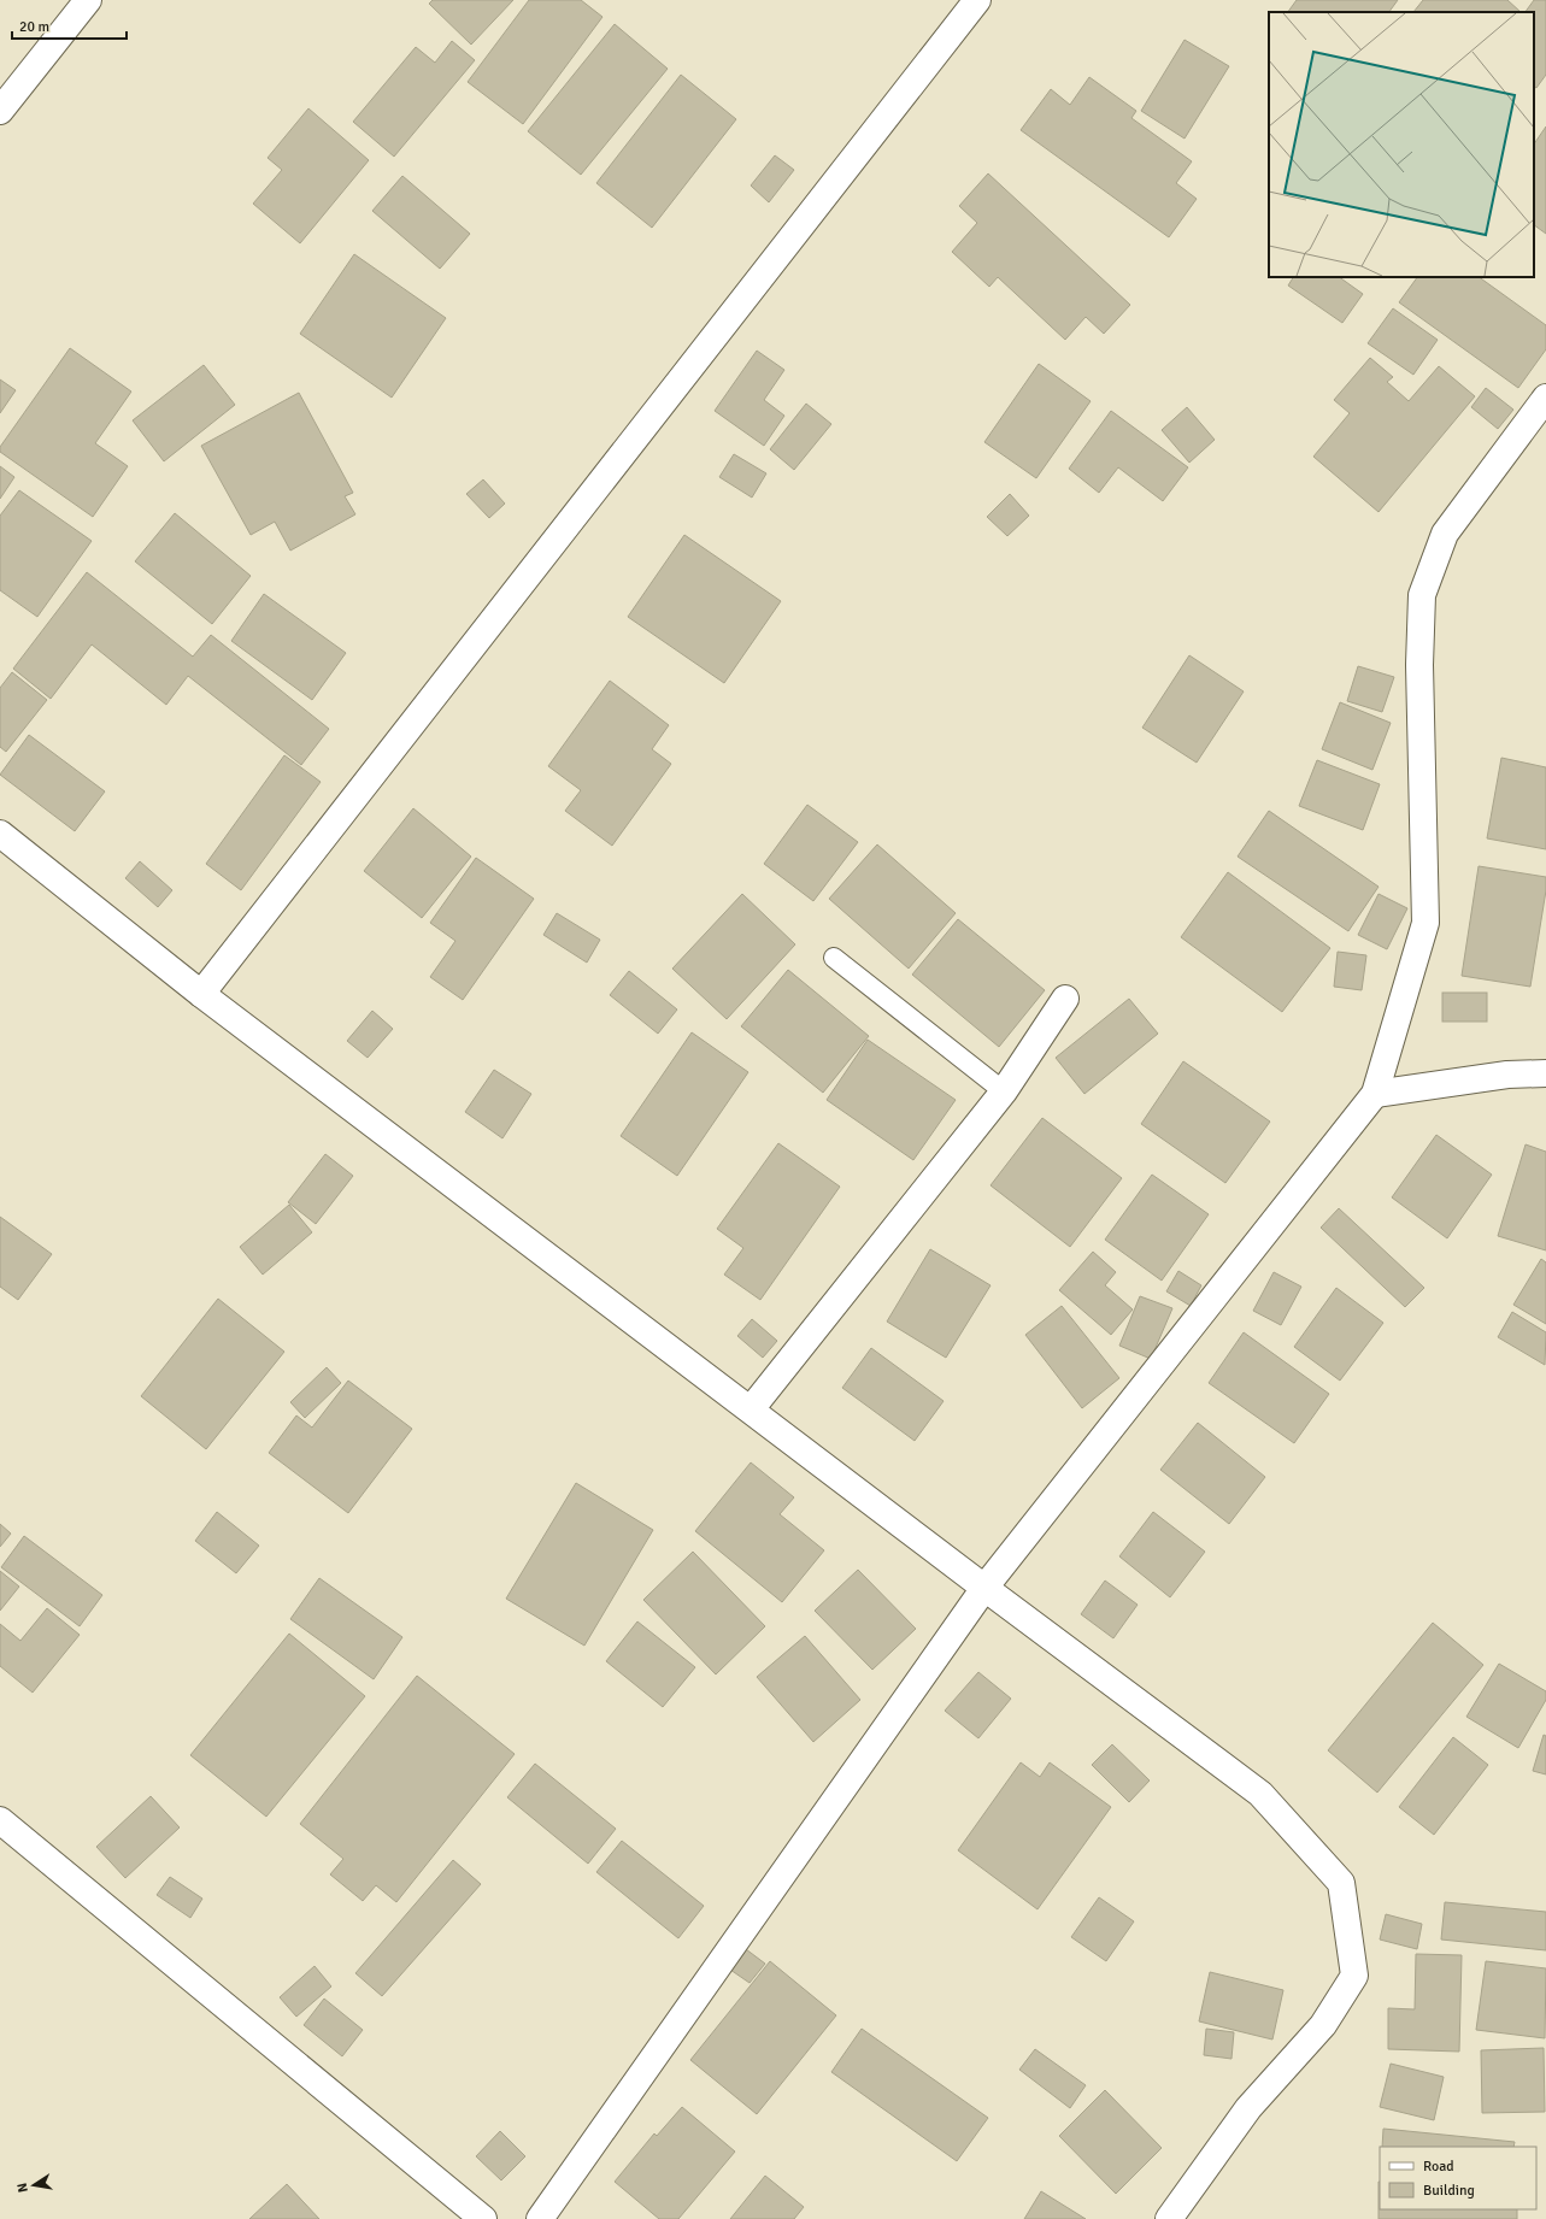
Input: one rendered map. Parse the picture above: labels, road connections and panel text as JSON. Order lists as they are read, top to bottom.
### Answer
{
  "legend": ["Road", "Building"],
  "scale_bar": "20 m",
  "north": "left"
}
